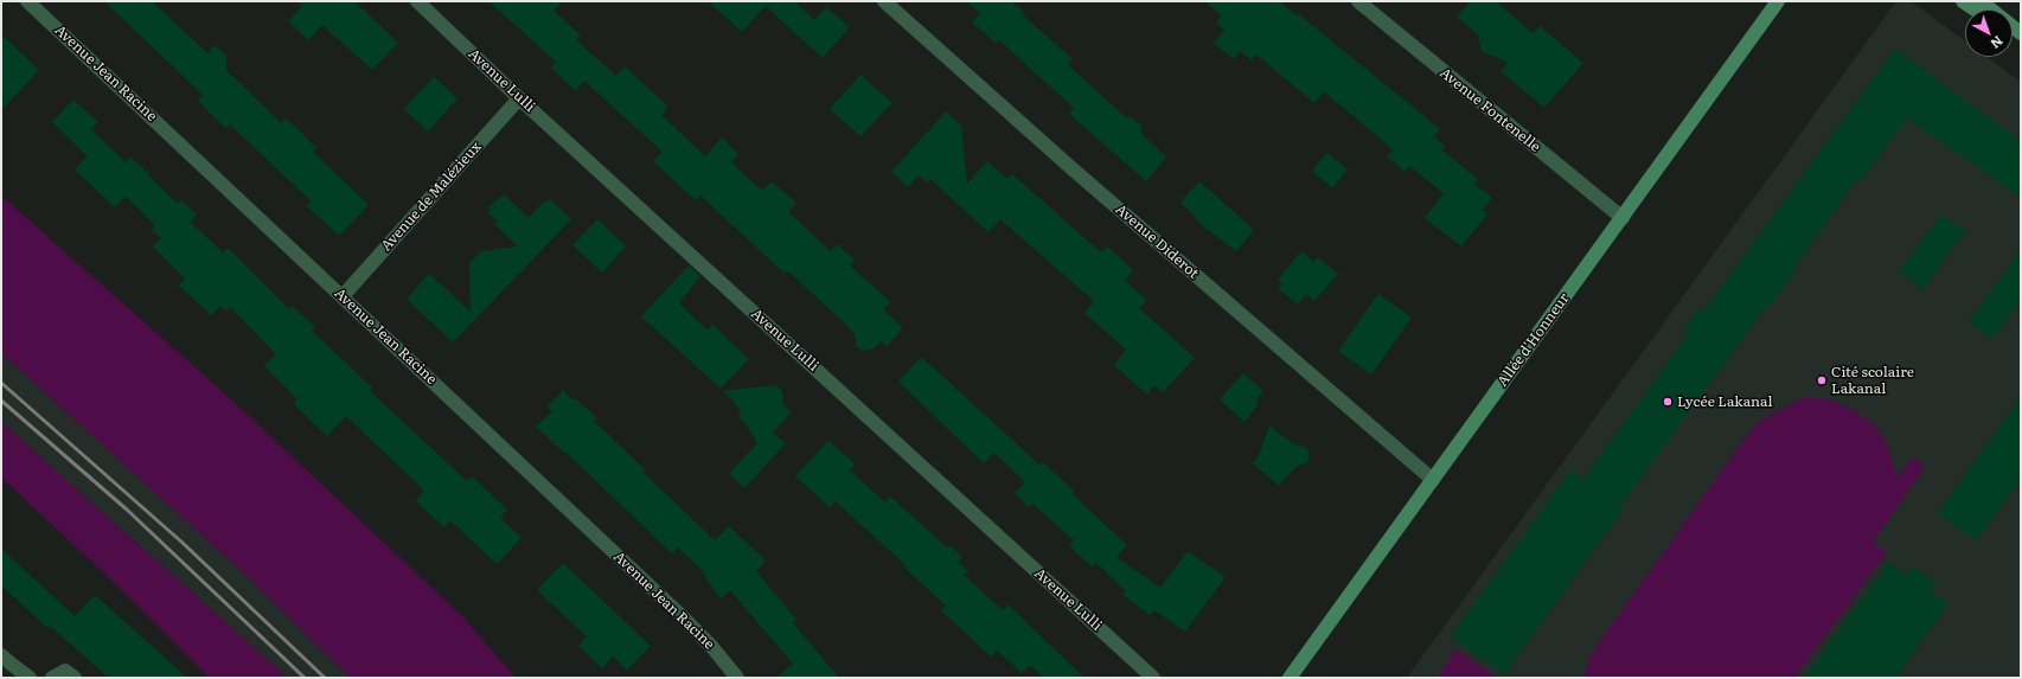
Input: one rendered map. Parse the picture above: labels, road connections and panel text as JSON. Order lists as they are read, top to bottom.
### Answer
{
  "streets": {
    "main road": ["Allée d'Honneur"],
    "street": [
      "Avenue Jean Racine",
      "Avenue Lulli",
      "Avenue Fontenelle",
      "Avenue de Malézieux",
      "Avenue Diderot"
    ]
  },
  "crossings": [
    ["Avenue Jean Racine", "Avenue de Malézieux"],
    ["Avenue Lulli", "Avenue de Malézieux"],
    ["Avenue Fontenelle", "Allée d'Honneur"],
    ["Avenue Diderot", "Allée d'Honneur"]
  ],
  "places": ["Cité scolaire Lakanal", "Lycée Lakanal"],
  "north": "bottom right"
}
